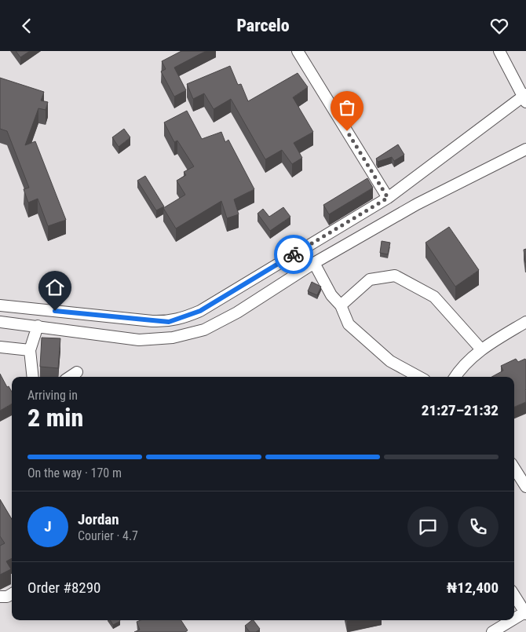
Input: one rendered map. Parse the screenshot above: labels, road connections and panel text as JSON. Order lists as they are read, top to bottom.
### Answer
{
  "page": {
    "header": "Parcelo",
    "heading": ["2 min", "Arriving in", "21:27–21:32"],
    "panel": [
      "Jordan",
      "Courier · 4.7",
      "Order #8290",
      "₦12,400"
    ],
    "bar": "On the way · 170 m",
    "round": "J"
  }
}
